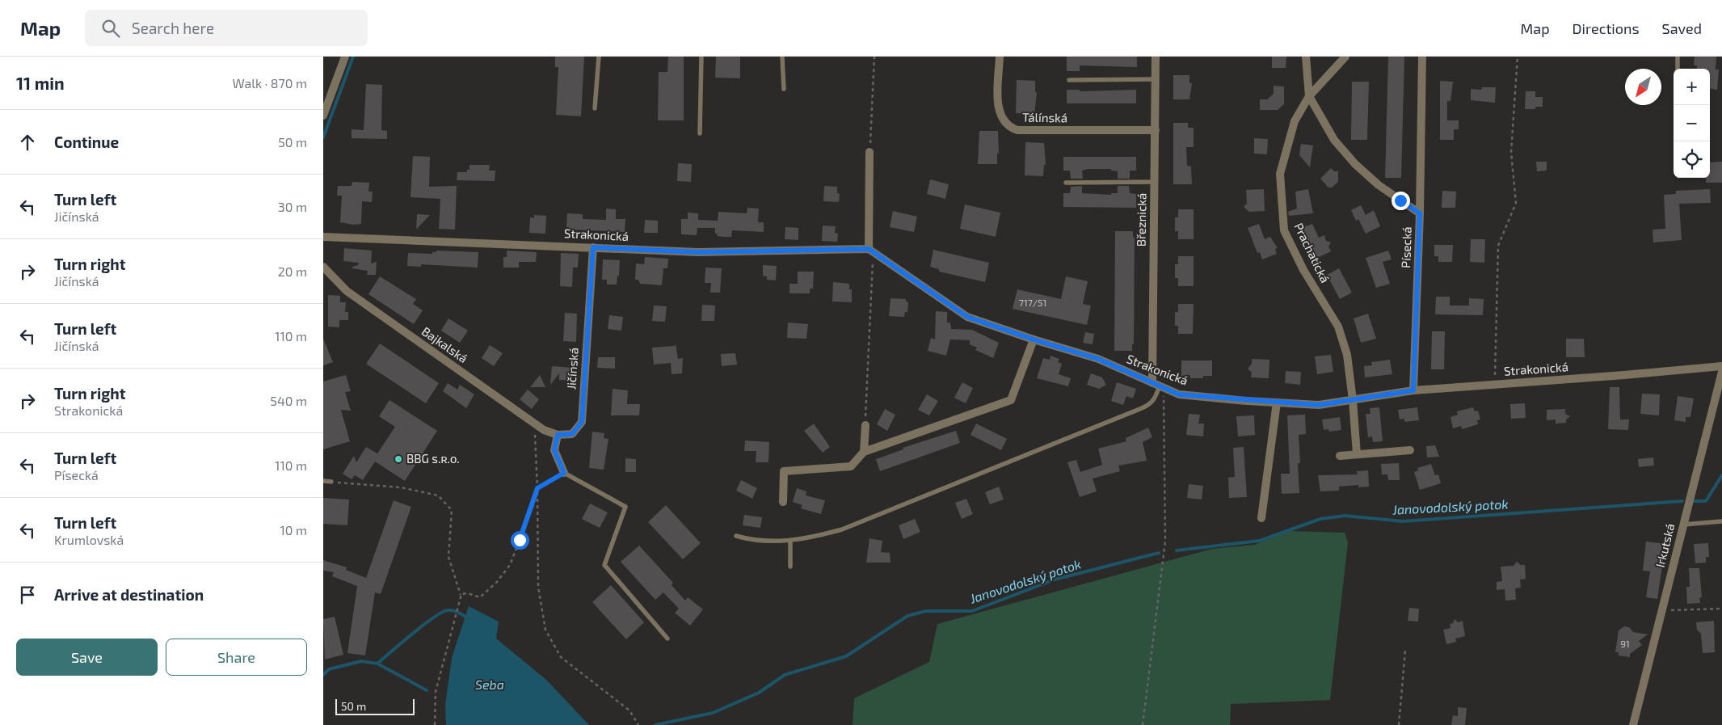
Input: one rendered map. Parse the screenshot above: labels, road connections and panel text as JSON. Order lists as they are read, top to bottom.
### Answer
{
  "streets": {
    "street": [
      "Tálínská",
      "Březnická",
      "Strakonická",
      "Písecká",
      "Prachatická",
      "Bajkalská",
      "Jičínská",
      "Irkutská"
    ]
  },
  "crossings": [
    ["Tálínská", "Březnická"],
    ["Březnická", "Strakonická"],
    ["Strakonická", "Písecká"],
    ["Strakonická", "Prachatická"],
    ["Strakonická", "Jičínská"],
    ["Bajkalská", "Jičínská"]
  ],
  "water": ["Janovodolský potok", "Seba"],
  "places": ["BBG s.ʀ.ᴏ."],
  "house_numbers": ["717/51", "91"],
  "scale_bar": "50 m",
  "north": "bottom left",
  "page": {
    "header": "Map",
    "search": "Search here",
    "nav": ["Map", "Directions", "Saved"],
    "heading": ["11 min", "Walk · 870 m"],
    "map_buttons": ["+", "−"],
    "list": [
      ["Continue", "50 m"],
      ["Turn left", "Jičínská", "30 m"],
      ["Turn right", "Jičínská", "20 m"],
      ["Turn left", "Jičínská", "110 m"],
      ["Turn right", "Strakonická", "540 m"],
      ["Turn left", "Písecká", "110 m"],
      ["Turn left", "Krumlovská", "10 m"],
      "Arrive at destination"
    ],
    "buttons": ["Save", "Share"],
    "scale": "50 m"
  }
}
